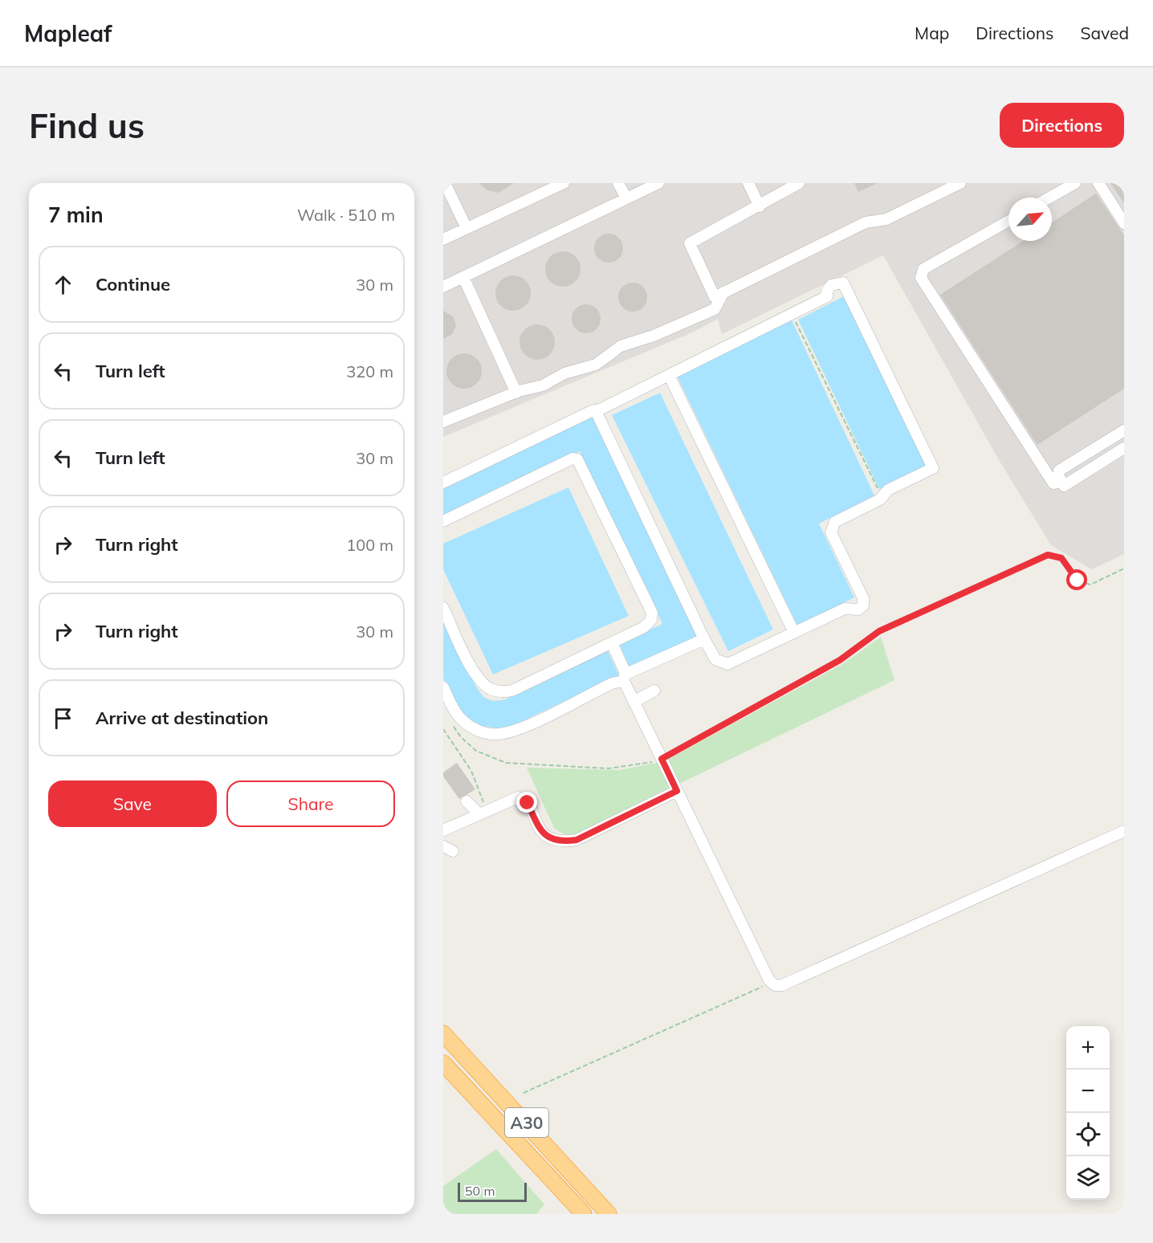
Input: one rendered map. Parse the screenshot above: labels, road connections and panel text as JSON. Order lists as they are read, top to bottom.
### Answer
{
  "streets": {
    "highway": ["A30"]
  },
  "scale_bar": "50 m",
  "north": "top right",
  "page": {
    "header": "Mapleaf",
    "nav": ["Map", "Directions", "Saved"],
    "buttons": [
      "Directions",
      ["Save", "Share"]
    ],
    "title": "Find us",
    "heading": ["7 min", "Walk · 510 m"],
    "list": [
      ["Continue", "30 m"],
      ["Turn left", "320 m"],
      ["Turn left", "30 m"],
      ["Turn right", "100 m"],
      ["Turn right", "30 m"],
      "Arrive at destination"
    ],
    "map_buttons": ["+", "−"],
    "scale": "50 m"
  }
}
